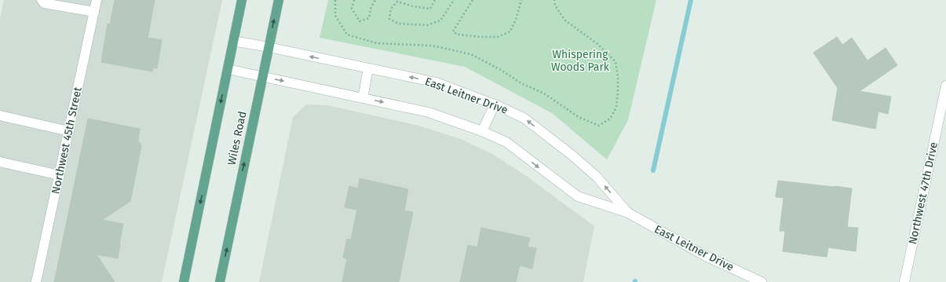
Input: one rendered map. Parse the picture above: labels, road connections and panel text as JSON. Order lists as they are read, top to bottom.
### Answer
{
  "streets": {
    "main road": ["Wiles Road"],
    "street": ["East Leitner Drive", "Northwest 45th Street", "Northwest 47th Drive"]
  },
  "crossings": [
    ["East Leitner Drive", "Wiles Road"]
  ],
  "parks": ["Whispering Woods Park"]
}
